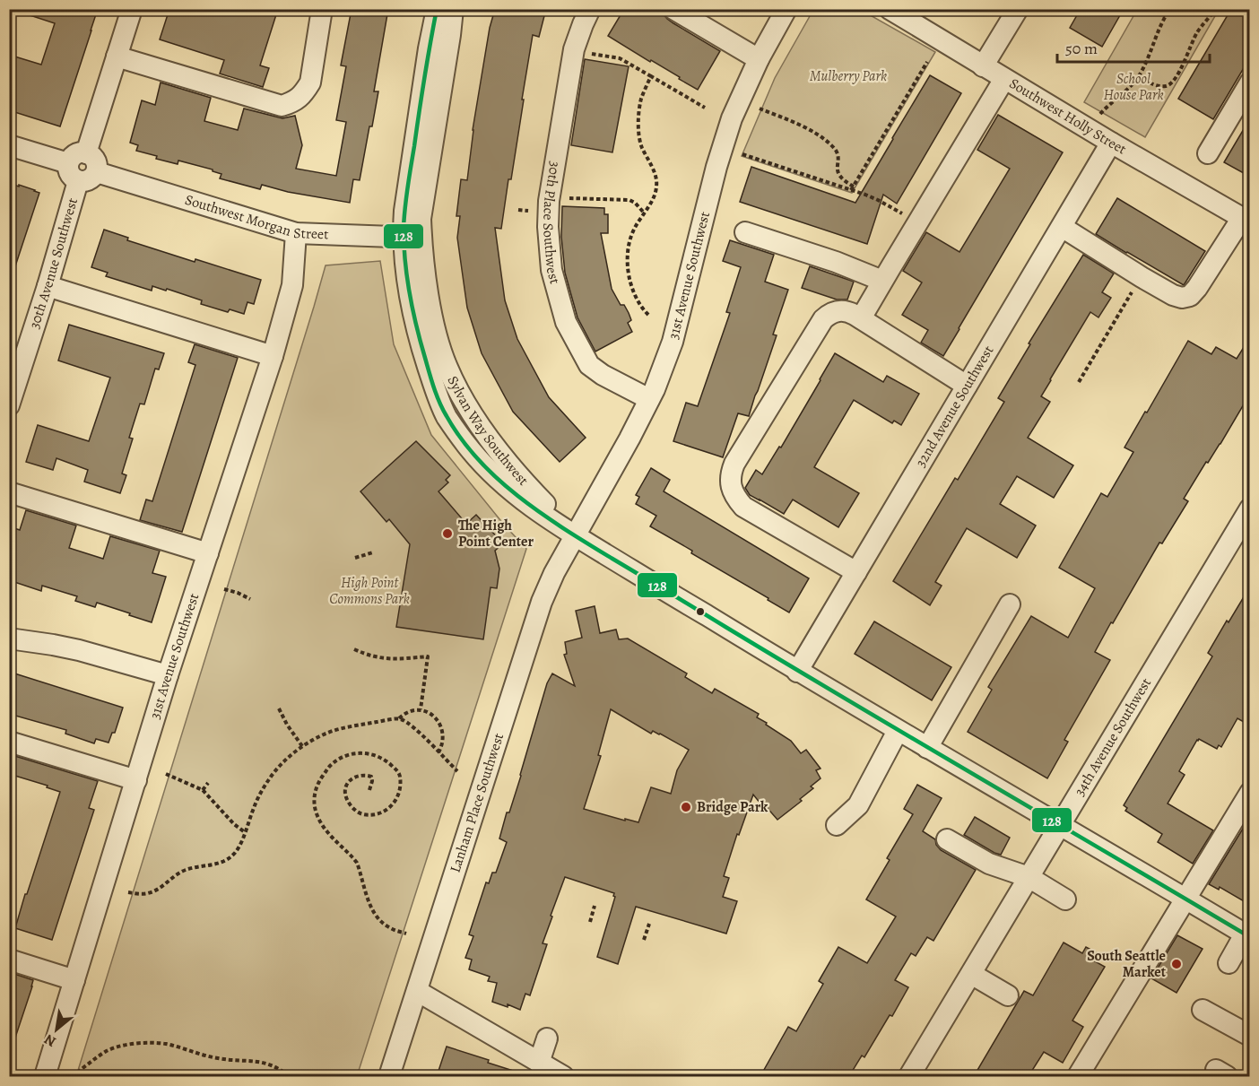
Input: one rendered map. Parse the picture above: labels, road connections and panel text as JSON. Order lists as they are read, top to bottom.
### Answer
{
  "streets": {
    "street": [
      "Southwest Holly Street",
      "Southwest Morgan Street",
      "30th Place Southwest",
      "30th Avenue Southwest",
      "31st Avenue Southwest",
      "32nd Avenue Southwest",
      "Sylvan Way Southwest",
      "34th Avenue Southwest",
      "Lanham Place Southwest"
    ]
  },
  "crossings": [
    ["Southwest Holly Street", "32nd Avenue Southwest"],
    ["Southwest Morgan Street", "30th Avenue Southwest"],
    ["Southwest Morgan Street", "31st Avenue Southwest"],
    ["Southwest Morgan Street", "Sylvan Way Southwest"],
    ["30th Place Southwest", "31st Avenue Southwest"],
    ["31st Avenue Southwest", "Sylvan Way Southwest"],
    ["31st Avenue Southwest", "Lanham Place Southwest"],
    ["Sylvan Way Southwest", "Lanham Place Southwest"]
  ],
  "parks": ["Mulberry Park", "School House Park", "High Point Commons Park"],
  "places": ["The High Point Center", "Bridge Park", "South Seattle Market"],
  "lines": ["transit line 128"],
  "scale_bar": "50 m",
  "north": "bottom left"
}
